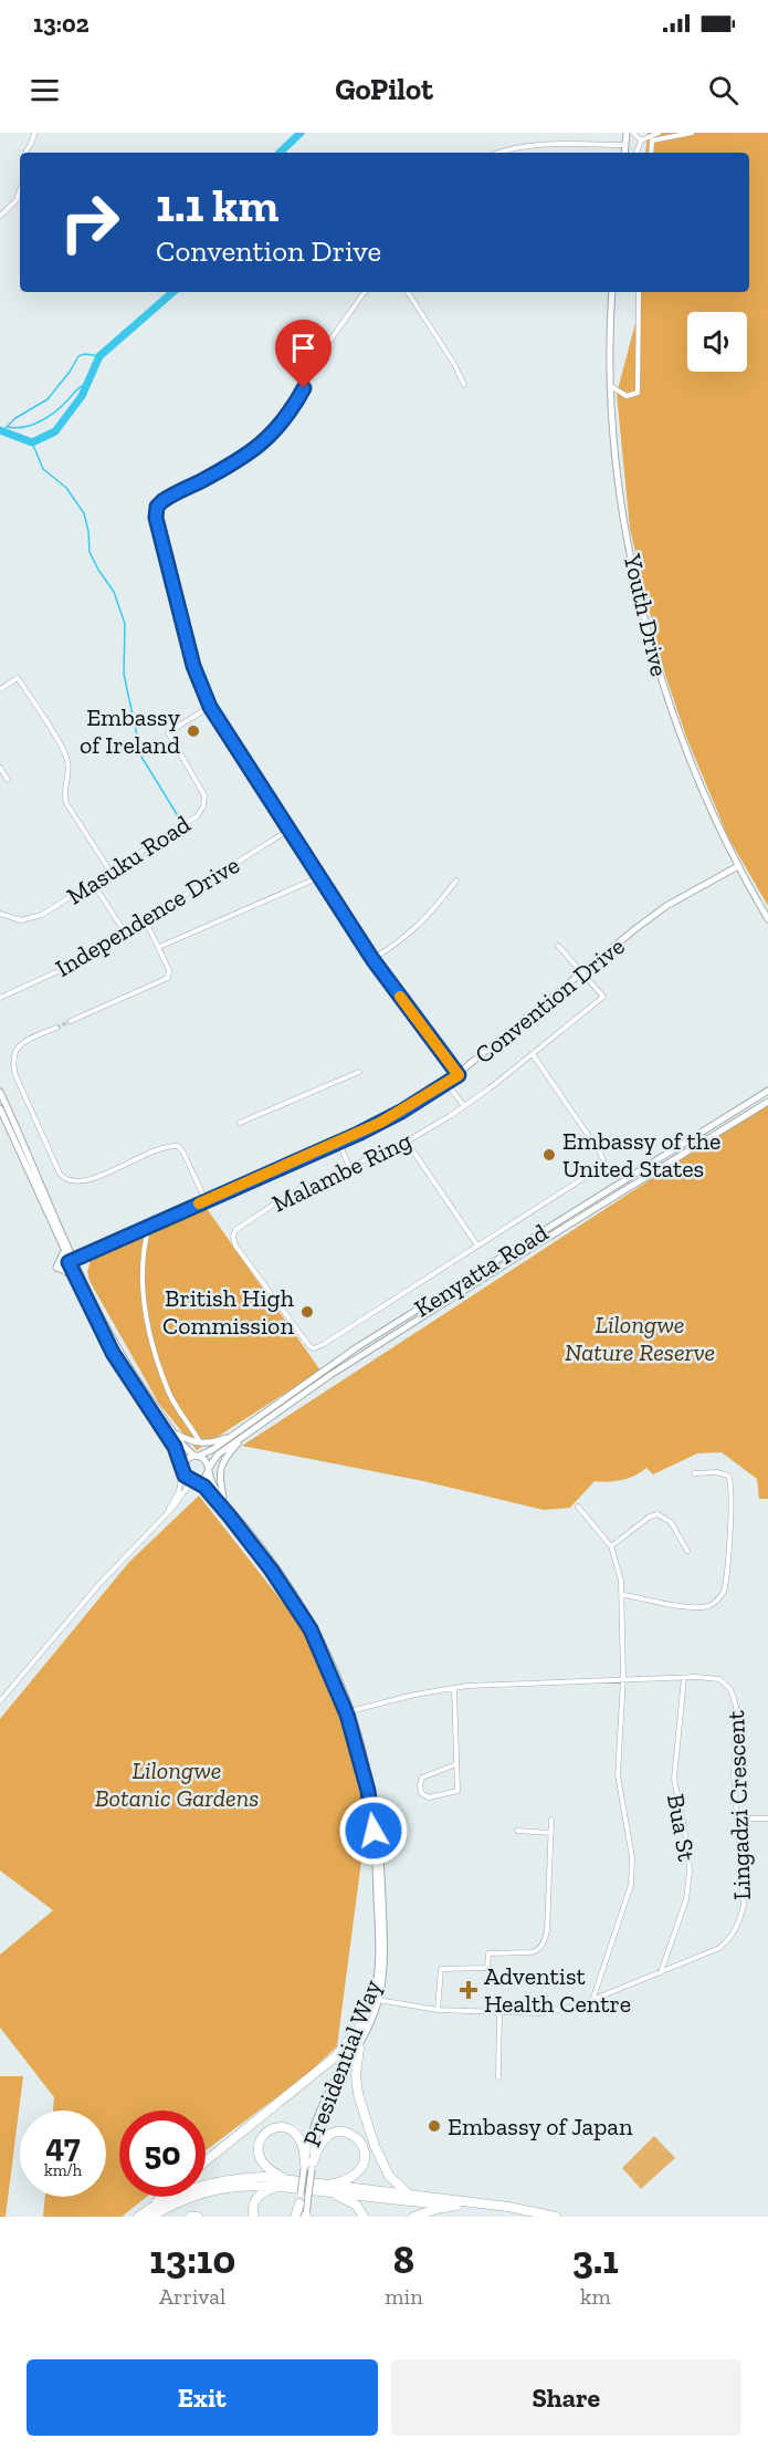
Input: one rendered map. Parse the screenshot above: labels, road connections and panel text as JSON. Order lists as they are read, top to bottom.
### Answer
{
  "streets": {
    "main road": [
      "Youth Drive",
      "Convention Drive",
      "Kenyatta Road",
      "Presidential Way"
    ],
    "street": [
      "Masuku Road",
      "Independence Drive",
      "Malambe Ring",
      "Lingadzi Crescent",
      "Bua St"
    ]
  },
  "crossings": [
    ["Youth Drive", "Convention Drive"],
    ["Convention Drive", "Malambe Ring"],
    ["Convention Drive", "Presidential Way"],
    ["Kenyatta Road", "Presidential Way"],
    ["Lingadzi Crescent", "Bua St"],
    ["Lingadzi Crescent", "Presidential Way"]
  ],
  "parks": ["Lilongwe Nature Reserve", "Lilongwe Botanic Gardens"],
  "places": {
    "other": [
      "Embassy of Ireland",
      "Embassy of the United States",
      "British High Commission",
      "Embassy of Japan"
    ],
    "health": ["Adventist Health Centre"]
  },
  "page": {
    "status": "13:02",
    "header": "GoPilot",
    "turn": ["1.1 km", "Convention Drive"],
    "speed": "47 km/h",
    "limit": "50",
    "eta": [
      "13:10",
      "Arrival",
      "8",
      "min",
      "3.1",
      "km"
    ],
    "buttons": ["Exit", "Share"]
  }
}
